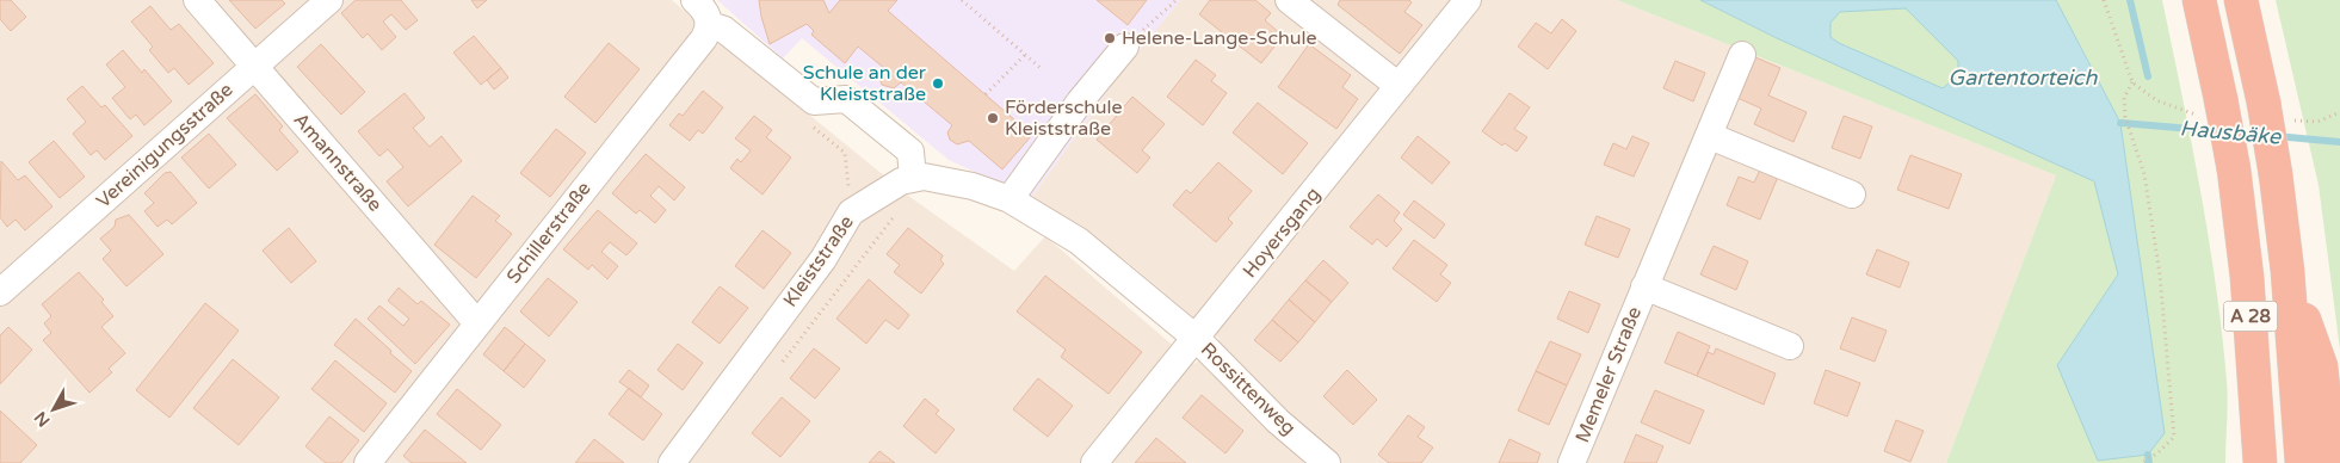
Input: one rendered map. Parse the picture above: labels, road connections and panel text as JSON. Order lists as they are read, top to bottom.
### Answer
{
  "streets": {
    "highway": ["A 28"],
    "street": [
      "Vereinigungsstraße",
      "Amannstraße",
      "Schillerstraße",
      "Hoyersgang",
      "Kleiststraße",
      "Memeler Straße",
      "Rossittenweg"
    ]
  },
  "crossings": [
    ["Vereinigungsstraße", "Amannstraße"],
    ["Amannstraße", "Schillerstraße"],
    ["Hoyersgang", "Kleiststraße"],
    ["Hoyersgang", "Rossittenweg"],
    ["Kleiststraße", "Rossittenweg"]
  ],
  "water": ["Gartentorteich", "Hausbäke"],
  "places": ["Helene-Lange-Schule", "Schule an der Kleiststraße", "Förderschule Kleiststraße"],
  "north": "bottom left"
}
